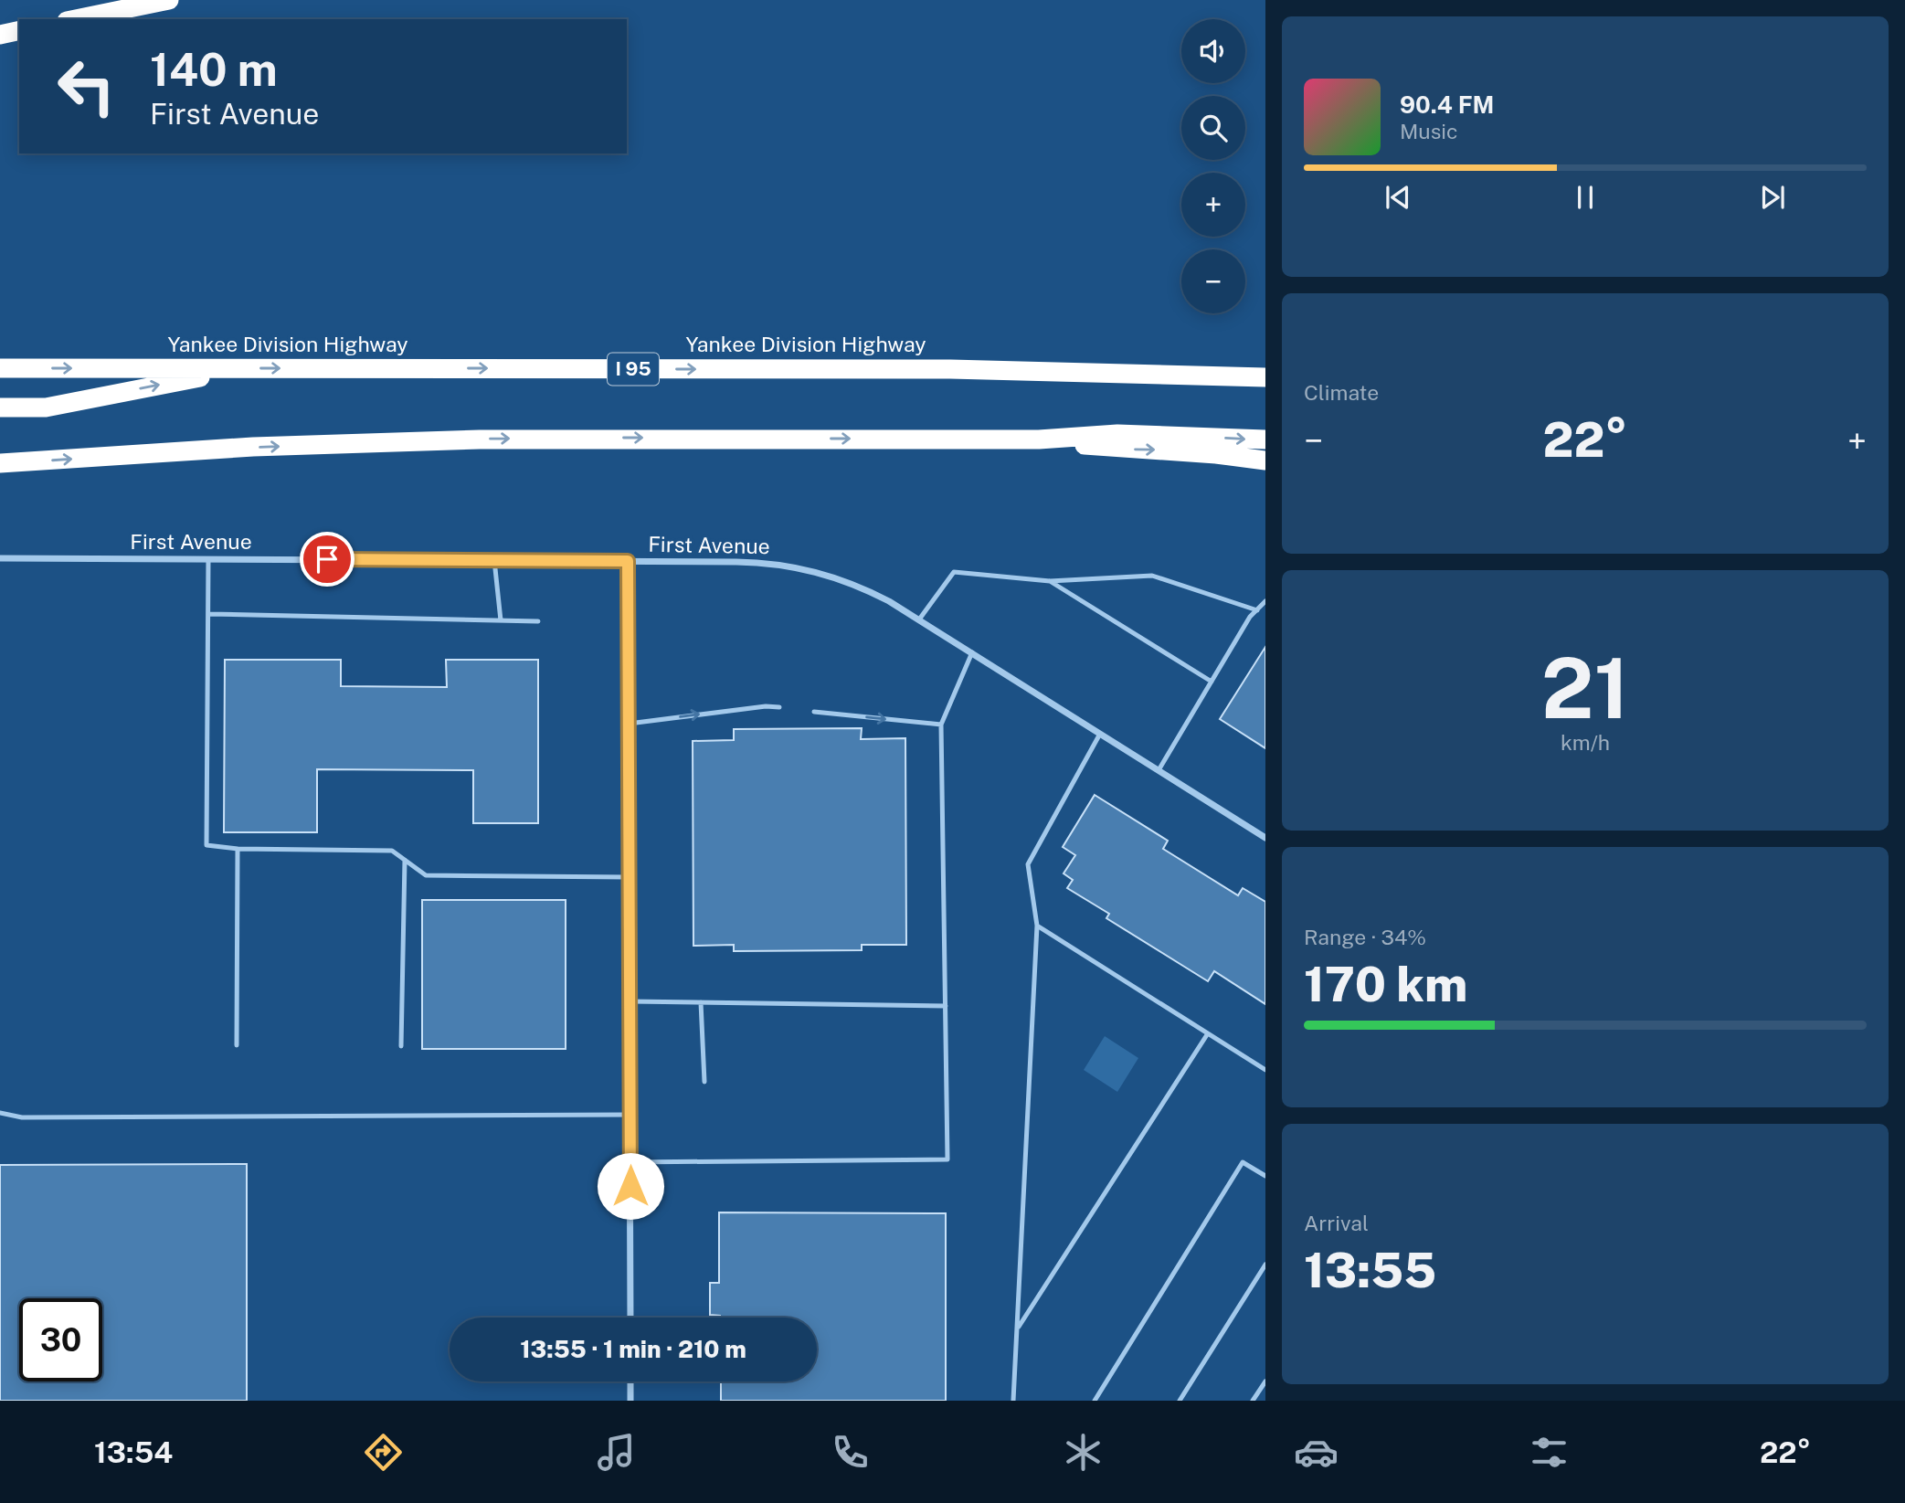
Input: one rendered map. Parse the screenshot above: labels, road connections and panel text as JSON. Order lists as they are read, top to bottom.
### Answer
{
  "streets": {
    "highway": ["Yankee Division Highway", "I 95"],
    "street": ["First Avenue"]
  },
  "page": {
    "map_buttons": ["+", "−"],
    "turn": ["140 m", "First Avenue"],
    "song": ["90.4 FM", "Music"],
    "tile": [
      "Climate",
      ["21", "km/h"],
      ["Range · 34%", "170 km"],
      ["Arrival", "13:55"]
    ],
    "heat": ["−", "22°", "+"],
    "limit": "30",
    "trip": "13:55 · 1 min · 210 m",
    "tabs": ["13:54", "22°"]
  }
}
